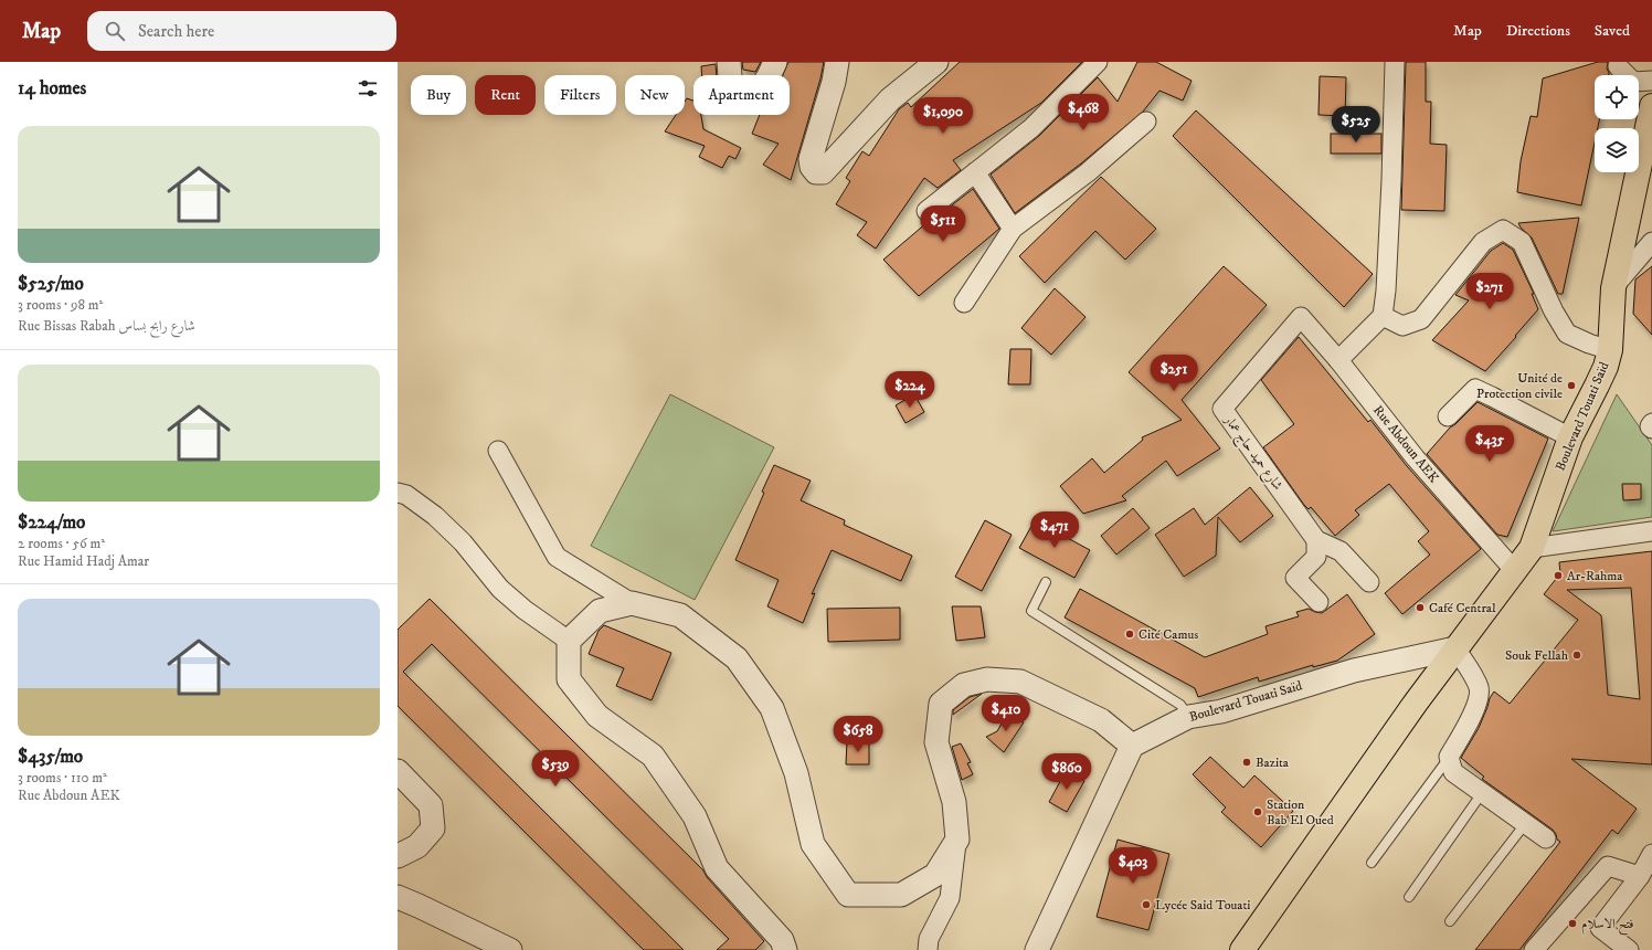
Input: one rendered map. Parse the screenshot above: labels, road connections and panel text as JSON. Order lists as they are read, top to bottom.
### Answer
{
  "streets": {
    "main road": ["Boulevard Touati Saïd"],
    "street": ["Rue Abdoun AEK", "شارع حميد حاج عمار"]
  },
  "crossings": [
    ["Boulevard Touati Saïd", "Rue Abdoun AEK"],
    ["Rue Abdoun AEK", "شارع حميد حاج عمار"]
  ],
  "places": [
    "Unité de Protection civile",
    "Ar-Rahma",
    "Café Central",
    "Cité Camus",
    "Souk Fellah",
    "Bazita",
    "Station Bab El Oued",
    "Lycée Said Touati",
    "فتح الاسلام"
  ],
  "page": {
    "header": "Map",
    "search": "Search here",
    "nav": ["Map", "Directions", "Saved"],
    "heading": "14 homes",
    "chip": [
      "Buy",
      "Rent",
      "Filters",
      "New",
      "Apartment"
    ],
    "price": [
      "$468",
      "$1,090",
      "$525",
      "$511",
      "$271",
      "$251",
      "$224",
      "$435",
      "$471",
      "$410",
      "$658",
      "$539",
      "$860",
      "$403"
    ],
    "list": [
      {
        "name": "$525/mo",
        "note": "3 rooms · 98 m² · Rue Bissas Rabah شارع رابح بساس"
      },
      {
        "name": "$224/mo",
        "note": "2 rooms · 56 m² · Rue Hamid Hadj Amar"
      },
      {
        "name": "$435/mo",
        "note": "3 rooms · 110 m² · Rue Abdoun AEK"
      }
    ]
  }
}
